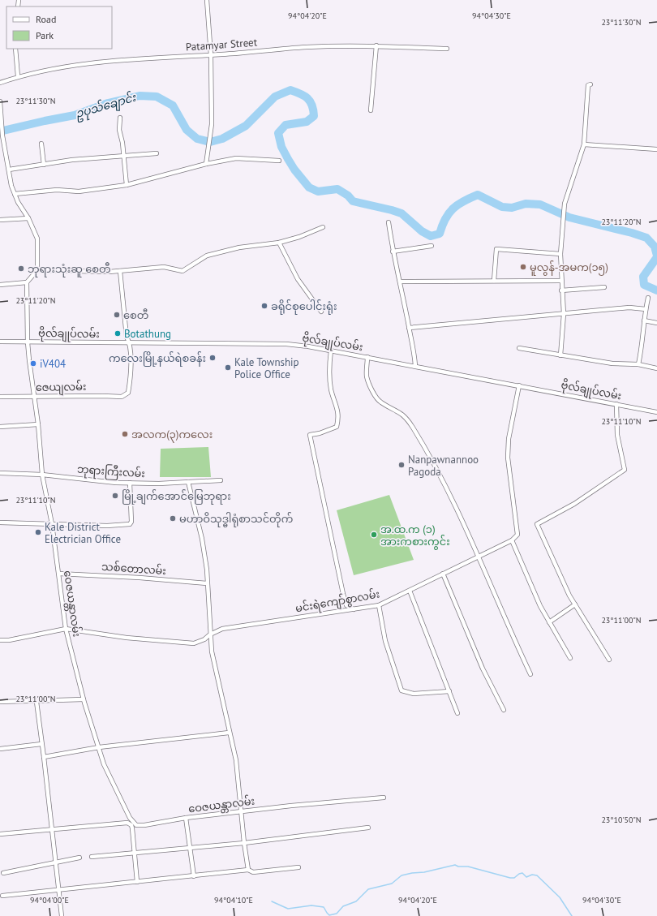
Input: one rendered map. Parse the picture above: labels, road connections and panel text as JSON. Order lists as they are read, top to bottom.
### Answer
{
  "streets": {
    "street": [
      "Patamyar Street",
      "ဗိုလ်ချုပ်လမ်း",
      "ဇေယျလမ်း",
      "ဘုရားကြီးလမ်း",
      "သစ်တောလမ်း",
      "မင်းရဲကျော်စွာလမ်း",
      "ဝေဇယန္တာလမ်း"
    ]
  },
  "crossings": [
    ["ဗိုလ်ချုပ်လမ်း", "ဇေယျလမ်း"],
    ["ဗိုလ်ချုပ်လမ်း", "ဝေဇယန္တာလမ်း"],
    ["ဇေယျလမ်း", "ဝေဇယန္တာလမ်း"],
    ["ဘုရားကြီးလမ်း", "ဝေဇယန္တာလမ်း"],
    ["သစ်တောလမ်း", "ဝေဇယန္တာလမ်း"],
    ["မင်းရဲကျော်စွာလမ်း", "ဝေဇယန္တာလမ်း"]
  ],
  "water": ["ဥပုသ်ချောင်း"],
  "places": [
    "မူလွန်-အမက(၁၅)",
    "ဘုရားသုံးဆူ စေတီ",
    "ခရိုင်စုပေါင်းရုံး",
    "စေတီ",
    "Botathung",
    "ကလေးမြို့နယ်ရဲစခန်း",
    "iV404",
    "Kale Township Police Office",
    "အလက(၃)ကလေး",
    "Nanpawnannoo Pagoda",
    "မြို့ချက်အောင်မြေဘုရား",
    "မဟာဝိသုဒ္ဓါရုံစာသင်တိုက်",
    "Kale District Electrician Office",
    "အ.ထ.က (၁) အားကစားကွင်း"
  ],
  "legend": ["Road", "Park"],
  "coordinates": [
    "94°04'20\"E",
    "94°04'30\"E",
    "23°11'30\"N",
    "23°11'20\"N",
    "23°11'10\"N",
    "23°11'00\"N",
    "23°10'50\"N",
    "94°04'00\"E",
    "94°04'10\"E"
  ]
}
